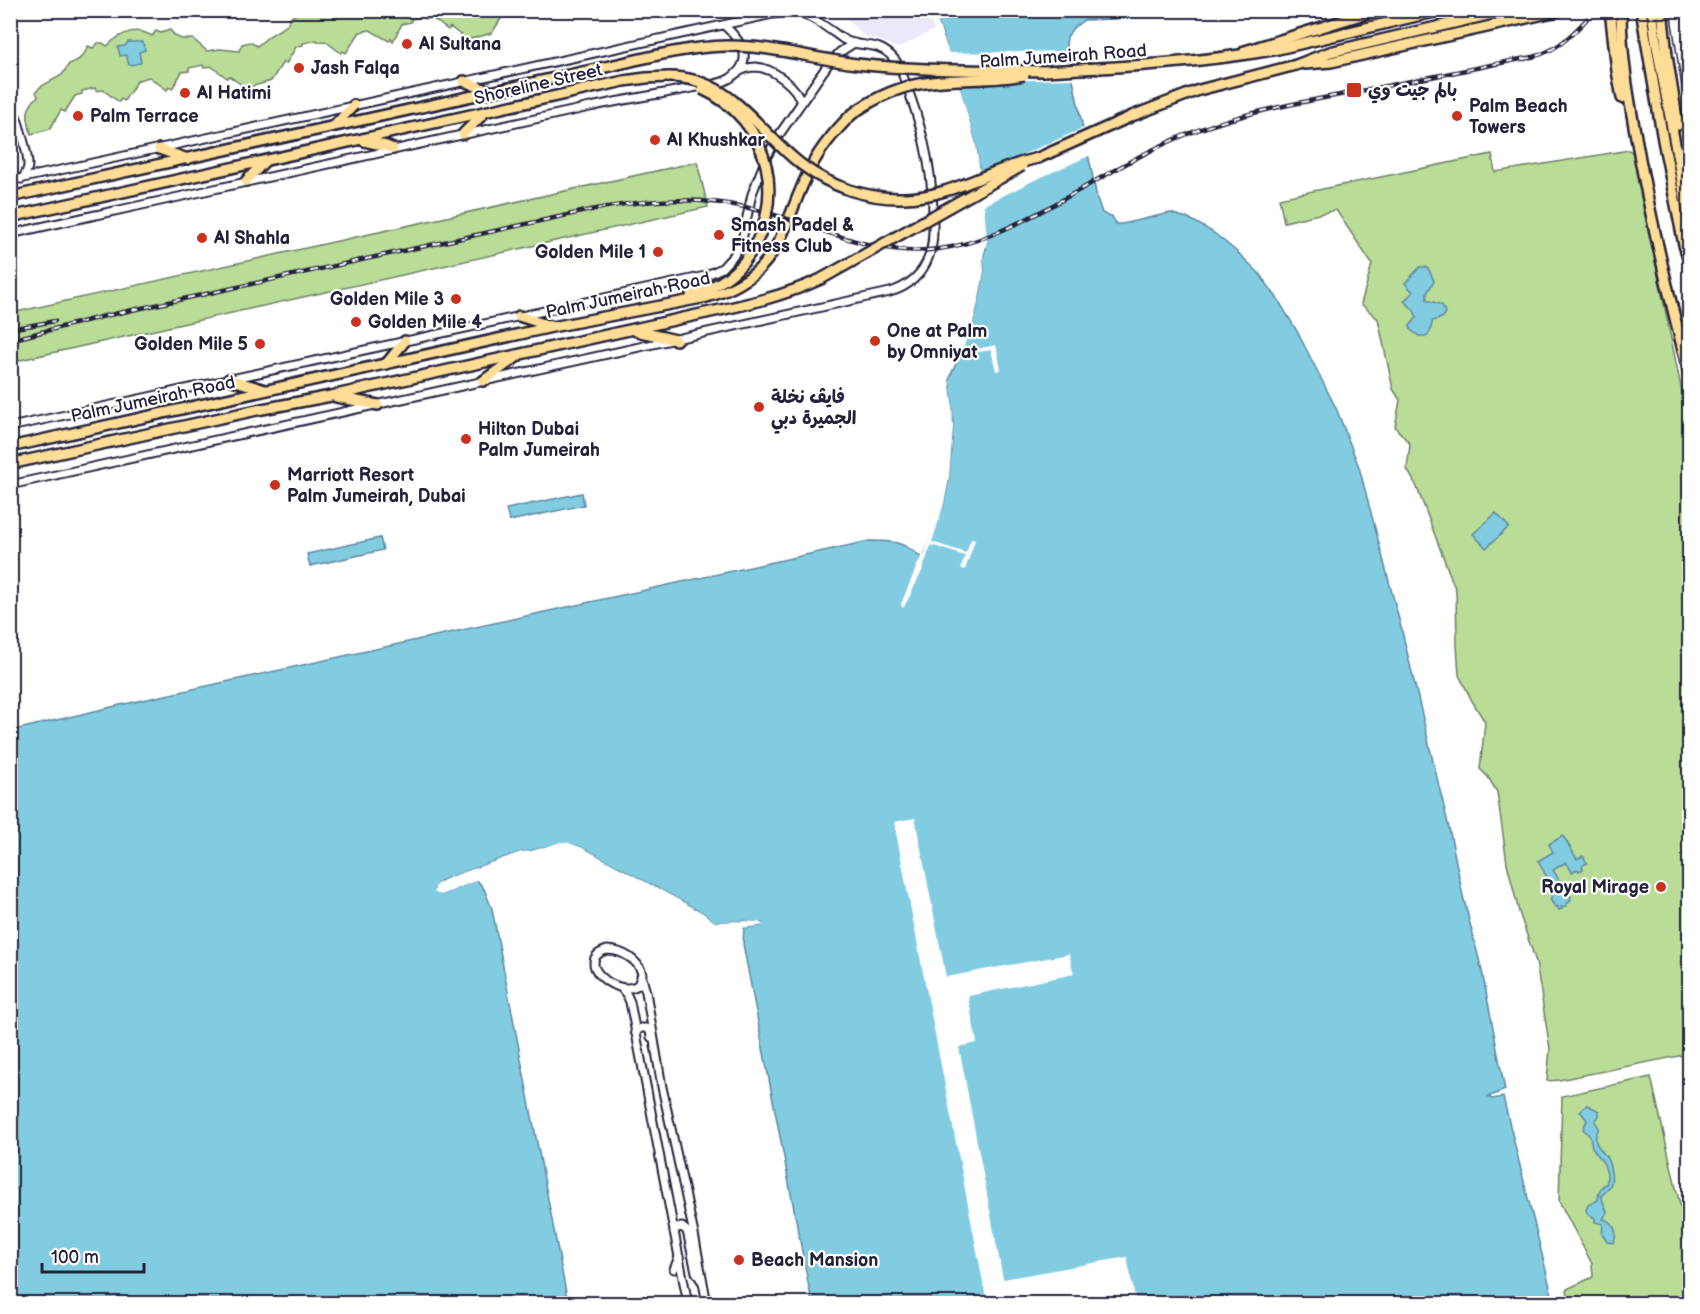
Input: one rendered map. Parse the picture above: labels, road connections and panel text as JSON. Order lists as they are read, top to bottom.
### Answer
{
  "streets": {
    "main road": ["Palm Jumeirah Road", "Shoreline Street"]
  },
  "crossings": [
    ["Palm Jumeirah Road", "Shoreline Street"]
  ],
  "places": {
    "other": [
      "Al Sultana",
      "Jash Falqa",
      "Al Hatimi",
      "Palm Terrace",
      "Palm Beach Towers",
      "Al Khushkar",
      "Smash Padel & Fitness Club",
      "Al Shahla",
      "Golden Mile 1",
      "Golden Mile 3",
      "Golden Mile 4",
      "One at Palm by Omniyat",
      "Golden Mile 5",
      "فايڤ نخلة الجميرة دبي",
      "Hilton Dubai Palm Jumeirah",
      "Marriott Resort Palm Jumeirah, Dubai",
      "Royal Mirage",
      "Beach Mansion"
    ],
    "transit": ["بالم جيت وي"]
  },
  "scale_bar": "100 m"
}
